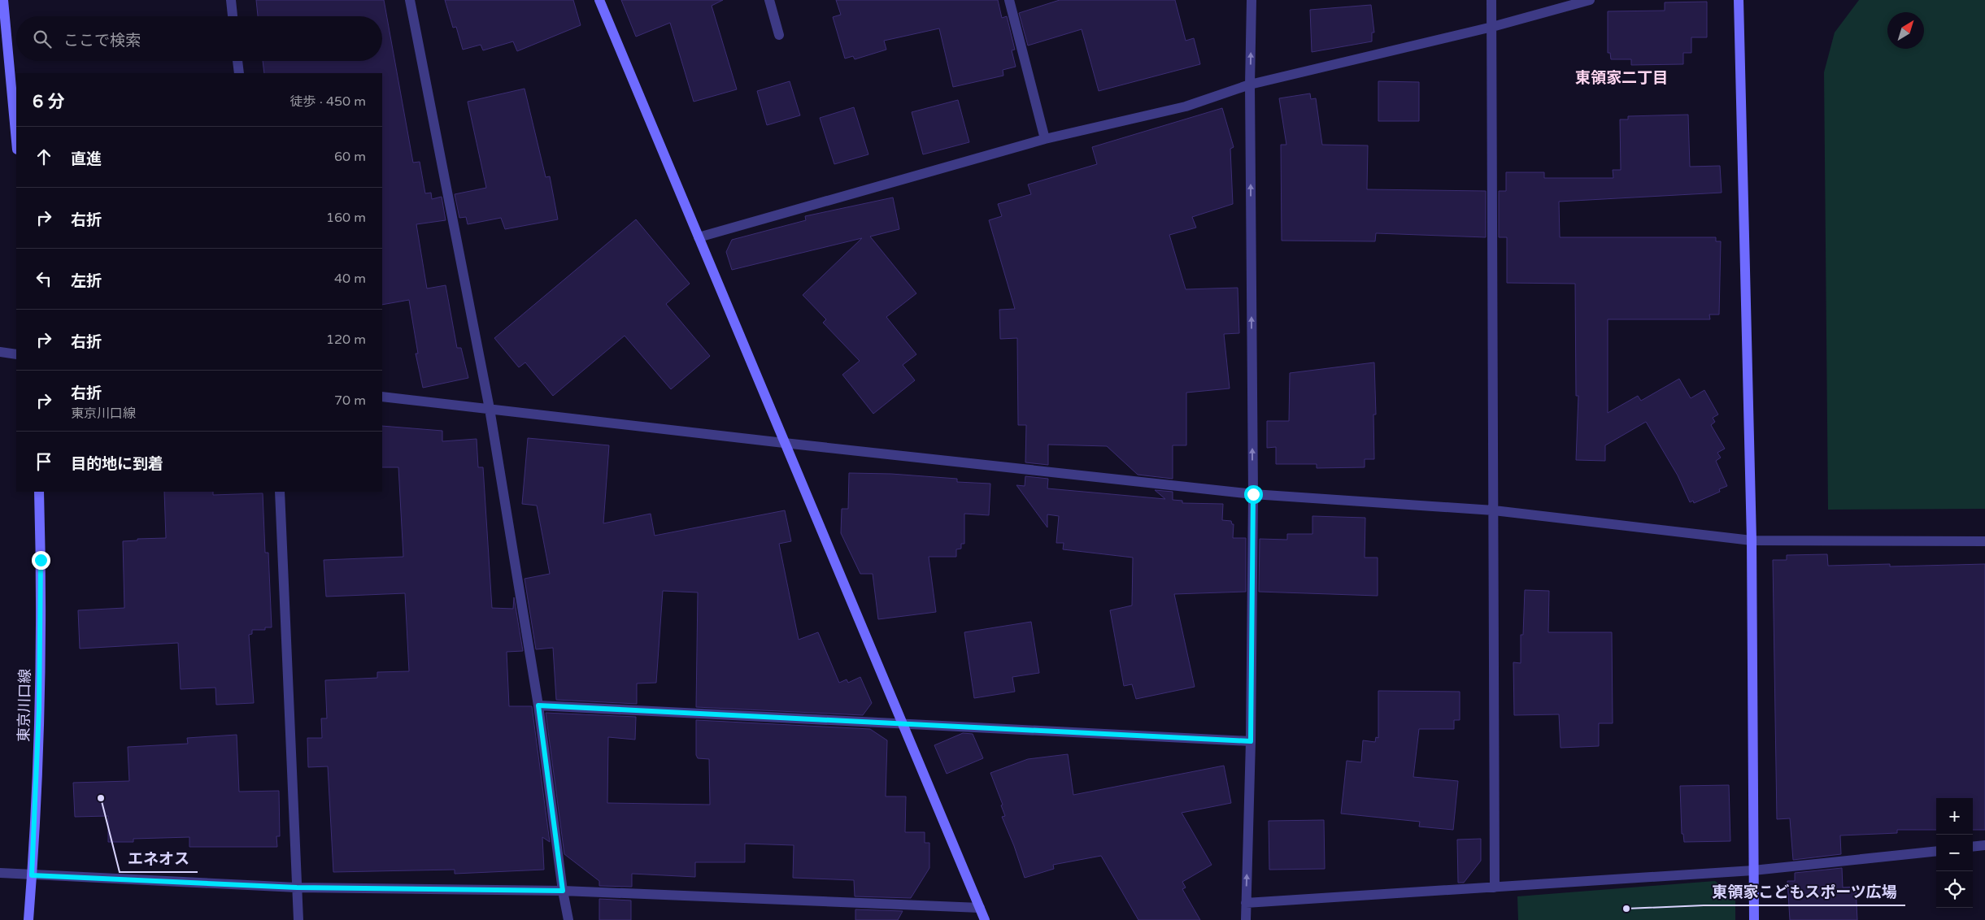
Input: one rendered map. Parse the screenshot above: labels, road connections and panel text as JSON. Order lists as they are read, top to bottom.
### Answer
{
  "streets": {
    "street": ["東京川口線"]
  },
  "districts": ["東領家二丁目"],
  "places": ["エネオス", "東領家こどもスポーツ広場"],
  "north": "top right",
  "page": {
    "search": "ここで検索",
    "heading": ["6 分", "徒歩 · 450 m"],
    "list": [
      ["直進", "60 m"],
      ["右折", "160 m"],
      ["左折", "40 m"],
      ["右折", "120 m"],
      ["右折", "東京川口線", "70 m"],
      "目的地に到着"
    ],
    "map_buttons": ["+", "−"]
  }
}
